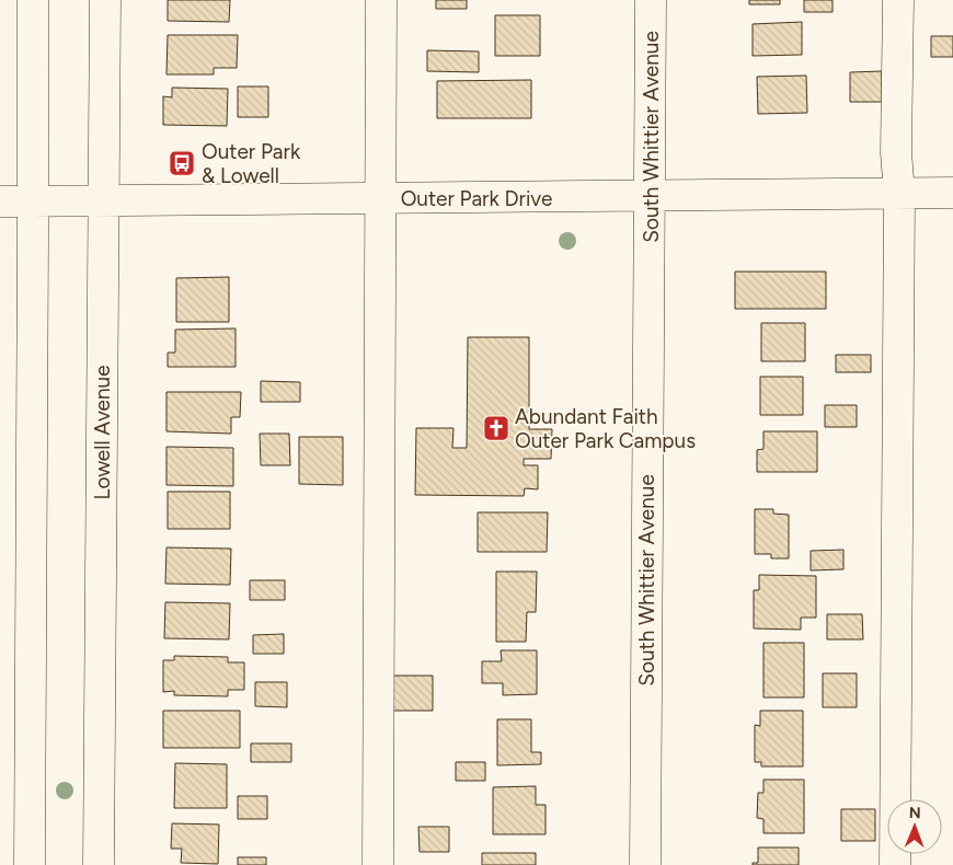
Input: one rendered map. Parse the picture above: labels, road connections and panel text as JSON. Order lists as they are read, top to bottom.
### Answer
{
  "streets": {
    "street": ["South Whittier Avenue", "Outer Park Drive", "Lowell Avenue"]
  },
  "crossings": [
    ["South Whittier Avenue", "Outer Park Drive"],
    ["Outer Park Drive", "Lowell Avenue"]
  ],
  "places": {
    "bus stop": ["Outer Park & Lowell"],
    "church": ["Abundant Faith Outer Park Campus"]
  },
  "north": "top"
}
